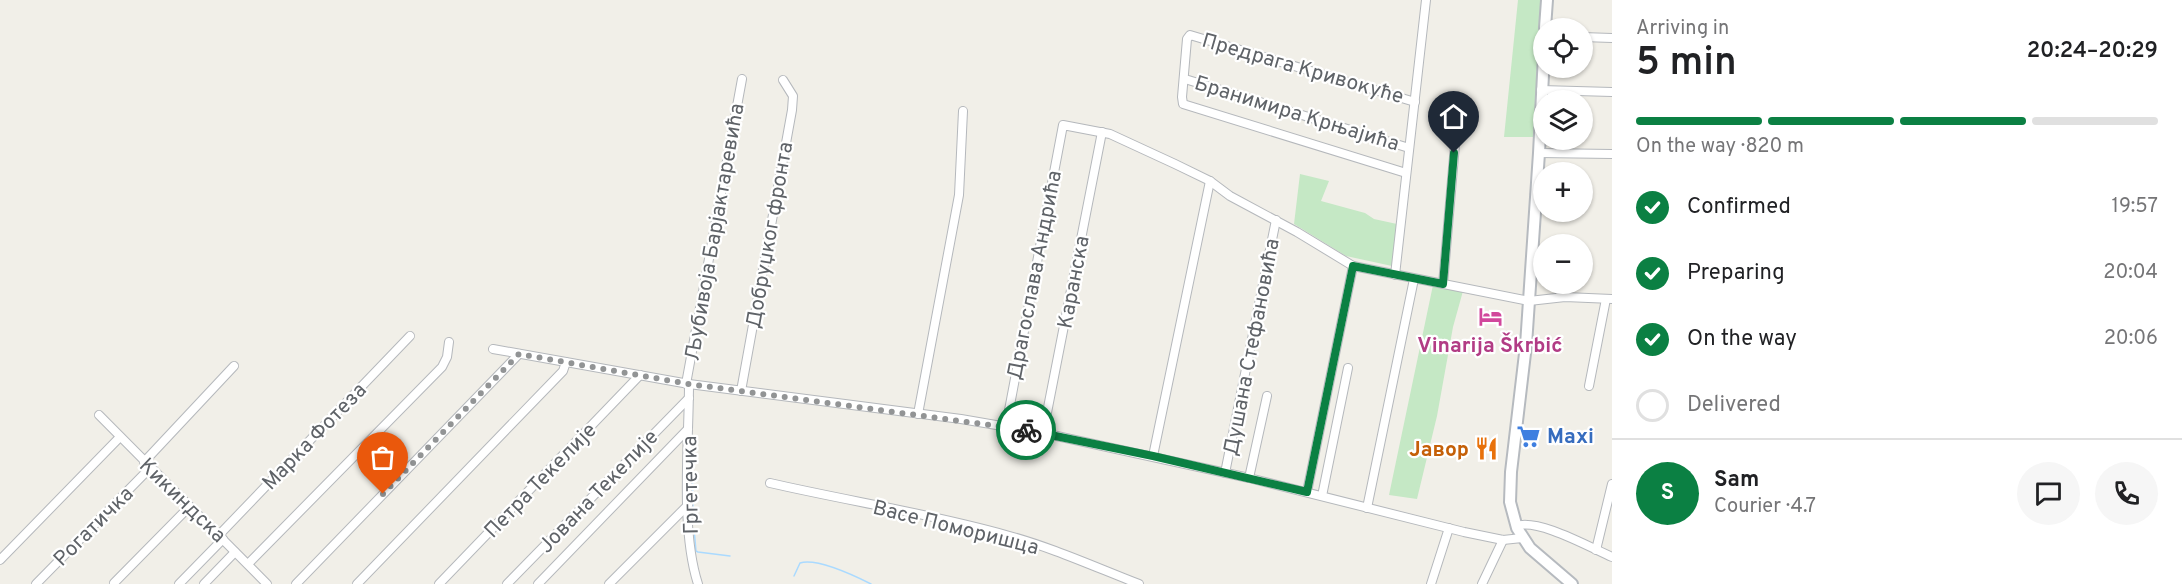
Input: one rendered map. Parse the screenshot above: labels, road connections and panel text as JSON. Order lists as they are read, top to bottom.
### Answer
{
  "streets": {
    "street": [
      "Предрага Кривокуће",
      "Бранимира Крњајића",
      "Љубивоја Барјактаревића",
      "Добруџког фронта",
      "Драгослава Андрића",
      "Каранска",
      "Душана Стефановића",
      "Марка Фотеза",
      "Петра Текелије",
      "Гргетечка",
      "Јована Текелије",
      "Кикиндска",
      "Рогатичка",
      "Васе Поморишца"
    ]
  },
  "crossings": [
    ["Предрага Кривокуће", "Бранимира Крњајића"],
    ["Љубивоја Барјактаревића", "Гргетечка"],
    ["Драгослава Андрића", "Каранска"],
    ["Марка Фотеза", "Кикиндска"],
    ["Гргетечка", "Јована Текелије"],
    ["Кикиндска", "Рогатичка"]
  ],
  "places": {
    "hotel": ["Vinarija Škrbić"],
    "supermarket": ["Maxi"],
    "restaurant": ["Јавор"]
  },
  "page": {
    "heading": ["5 min", "Arriving in", "20:24–20:29"],
    "panel": ["Sam", "Courier · 4.7"],
    "map_buttons": ["+", "−"],
    "bar": "On the way · 820 m",
    "list": [
      ["Confirmed", "19:57"],
      ["Preparing", "20:04"],
      ["On the way", "20:06"],
      "Delivered"
    ],
    "round": "S"
  }
}
